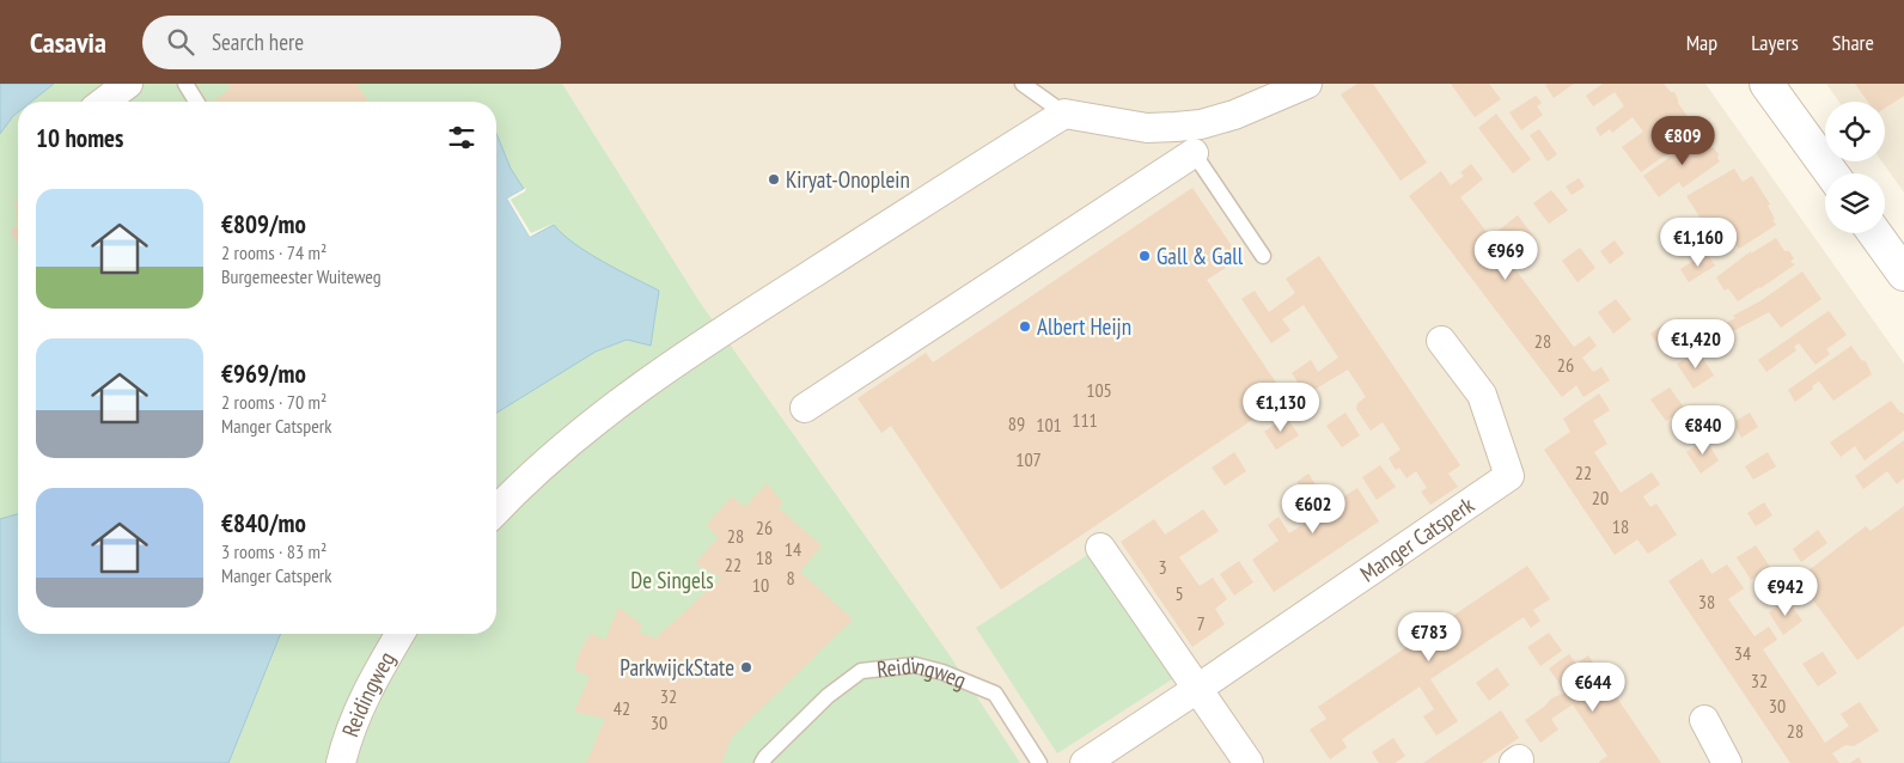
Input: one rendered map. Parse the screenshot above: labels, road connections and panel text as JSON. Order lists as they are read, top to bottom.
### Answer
{
  "streets": {
    "street": ["Manger Catsperk", "Reidingweg"]
  },
  "parks": ["De Singels"],
  "places": [
    "Kiryat-Onoplein",
    "Gall & Gall",
    "Albert Heijn",
    "ParkwijckState"
  ],
  "house_numbers": [
    "28",
    "26",
    "105",
    "111",
    "89",
    "101",
    "107",
    "22",
    "20",
    "18",
    "26",
    "28",
    "14",
    "18",
    "22",
    "3",
    "8",
    "10",
    "5",
    "38",
    "7",
    "34",
    "32",
    "32",
    "30",
    "42",
    "30",
    "28"
  ],
  "page": {
    "header": "Casavia",
    "search": "Search here",
    "nav": ["Map", "Layers", "Share"],
    "heading": "10 homes",
    "price": [
      "€809",
      "€1,160",
      "€969",
      "€1,420",
      "€1,130",
      "€840",
      "€602",
      "€942",
      "€783",
      "€644"
    ],
    "list": [
      {
        "name": "€809/mo",
        "note": "2 rooms · 74 m² · Burgemeester Wuiteweg"
      },
      {
        "name": "€969/mo",
        "note": "2 rooms · 70 m² · Manger Catsperk"
      },
      {
        "name": "€840/mo",
        "note": "3 rooms · 83 m² · Manger Catsperk"
      }
    ]
  }
}
